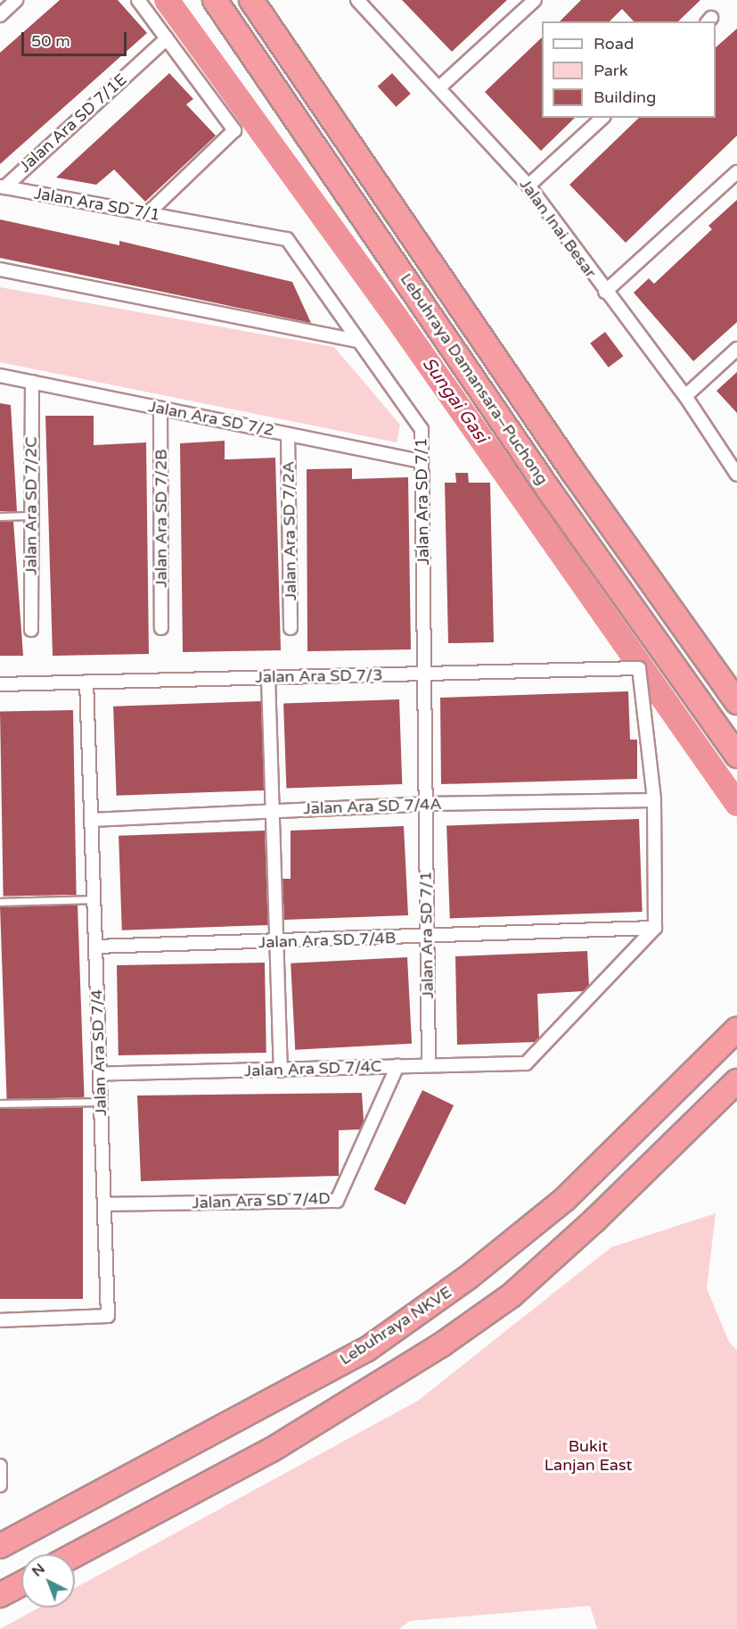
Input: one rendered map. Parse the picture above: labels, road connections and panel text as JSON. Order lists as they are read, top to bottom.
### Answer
{
  "streets": {
    "highway": ["Lebuhraya Damansara–Puchong", "Lebuhraya NKVE"],
    "street": [
      "Jalan Ara SD 7/1E",
      "Jalan Ara SD 7/1",
      "Jalan Inai Besar",
      "Jalan Ara SD 7/2",
      "Jalan Ara SD 7/2C",
      "Jalan Ara SD 7/2B",
      "Jalan Ara SD 7/2A",
      "Jalan Ara SD 7/3",
      "Jalan Ara SD 7/4A",
      "Jalan Ara SD 7/4B",
      "Jalan Ara SD 7/4",
      "Jalan Ara SD 7/4C",
      "Jalan Ara SD 7/4D"
    ]
  },
  "crossings": [
    ["Jalan Ara SD 7/1E", "Jalan Ara SD 7/1"],
    ["Jalan Ara SD 7/1", "Jalan Ara SD 7/2"],
    ["Jalan Ara SD 7/1", "Jalan Ara SD 7/3"],
    ["Jalan Ara SD 7/1", "Jalan Ara SD 7/4A"],
    ["Jalan Ara SD 7/1", "Jalan Ara SD 7/4B"],
    ["Jalan Ara SD 7/1", "Jalan Ara SD 7/4C"],
    ["Jalan Ara SD 7/2", "Jalan Ara SD 7/2C"],
    ["Jalan Ara SD 7/2", "Jalan Ara SD 7/2B"],
    ["Jalan Ara SD 7/2", "Jalan Ara SD 7/2A"],
    ["Jalan Ara SD 7/3", "Jalan Ara SD 7/4A"],
    ["Jalan Ara SD 7/3", "Jalan Ara SD 7/4"],
    ["Jalan Ara SD 7/4A", "Jalan Ara SD 7/4"],
    ["Jalan Ara SD 7/4B", "Jalan Ara SD 7/4"],
    ["Jalan Ara SD 7/4B", "Jalan Ara SD 7/4C"],
    ["Jalan Ara SD 7/4", "Jalan Ara SD 7/4C"],
    ["Jalan Ara SD 7/4", "Jalan Ara SD 7/4D"],
    ["Jalan Ara SD 7/4C", "Jalan Ara SD 7/4D"]
  ],
  "water": ["Sungai Gasi"],
  "parks": ["Bukit Lanjan East"],
  "legend": ["Road", "Park", "Building"],
  "scale_bar": "50 m",
  "north": "top left"
}
